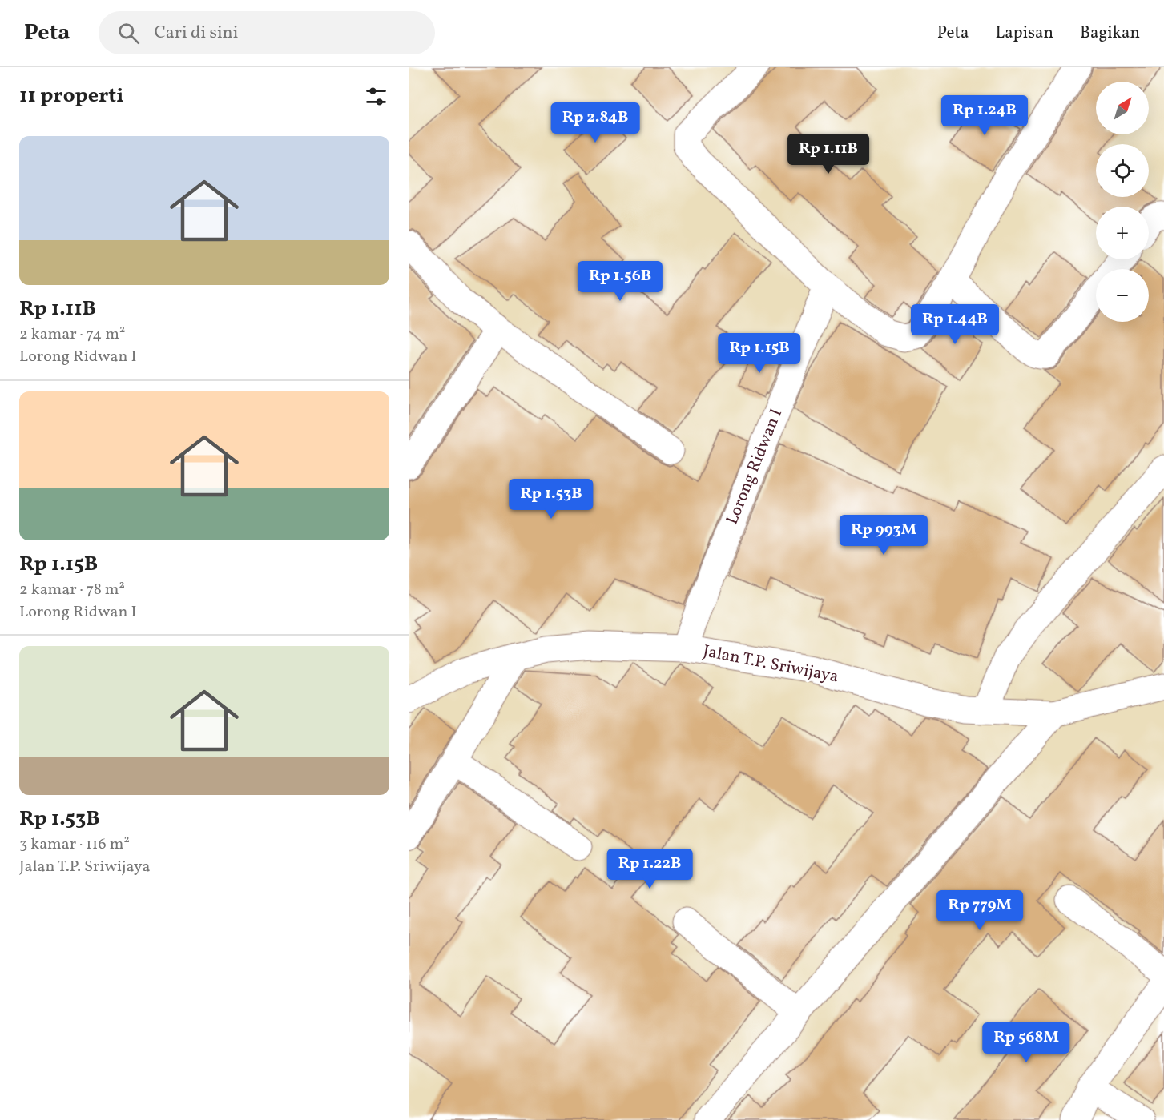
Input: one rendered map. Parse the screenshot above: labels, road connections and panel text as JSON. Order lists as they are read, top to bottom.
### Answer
{
  "streets": {
    "street": ["Lorong Ridwan I", "Jalan T.P. Sriwijaya"]
  },
  "crossings": [
    ["Lorong Ridwan I", "Jalan T.P. Sriwijaya"]
  ],
  "north": "top right",
  "page": {
    "header": "Peta",
    "search": "Cari di sini",
    "nav": ["Peta", "Lapisan", "Bagikan"],
    "heading": "11 properti",
    "map_buttons": ["+", "−"],
    "price": [
      "Rp 1.24B",
      "Rp 2.84B",
      "Rp 1.11B",
      "Rp 1.56B",
      "Rp 1.44B",
      "Rp 1.15B",
      "Rp 1.53B",
      "Rp 993M",
      "Rp 1.22B",
      "Rp 779M",
      "Rp 568M"
    ],
    "list": [
      {
        "name": "Rp 1.11B",
        "note": "2 kamar · 74 m² · Lorong Ridwan I"
      },
      {
        "name": "Rp 1.15B",
        "note": "2 kamar · 78 m² · Lorong Ridwan I"
      },
      {
        "name": "Rp 1.53B",
        "note": "3 kamar · 116 m² · Jalan T.P. Sriwijaya"
      }
    ]
  }
}
